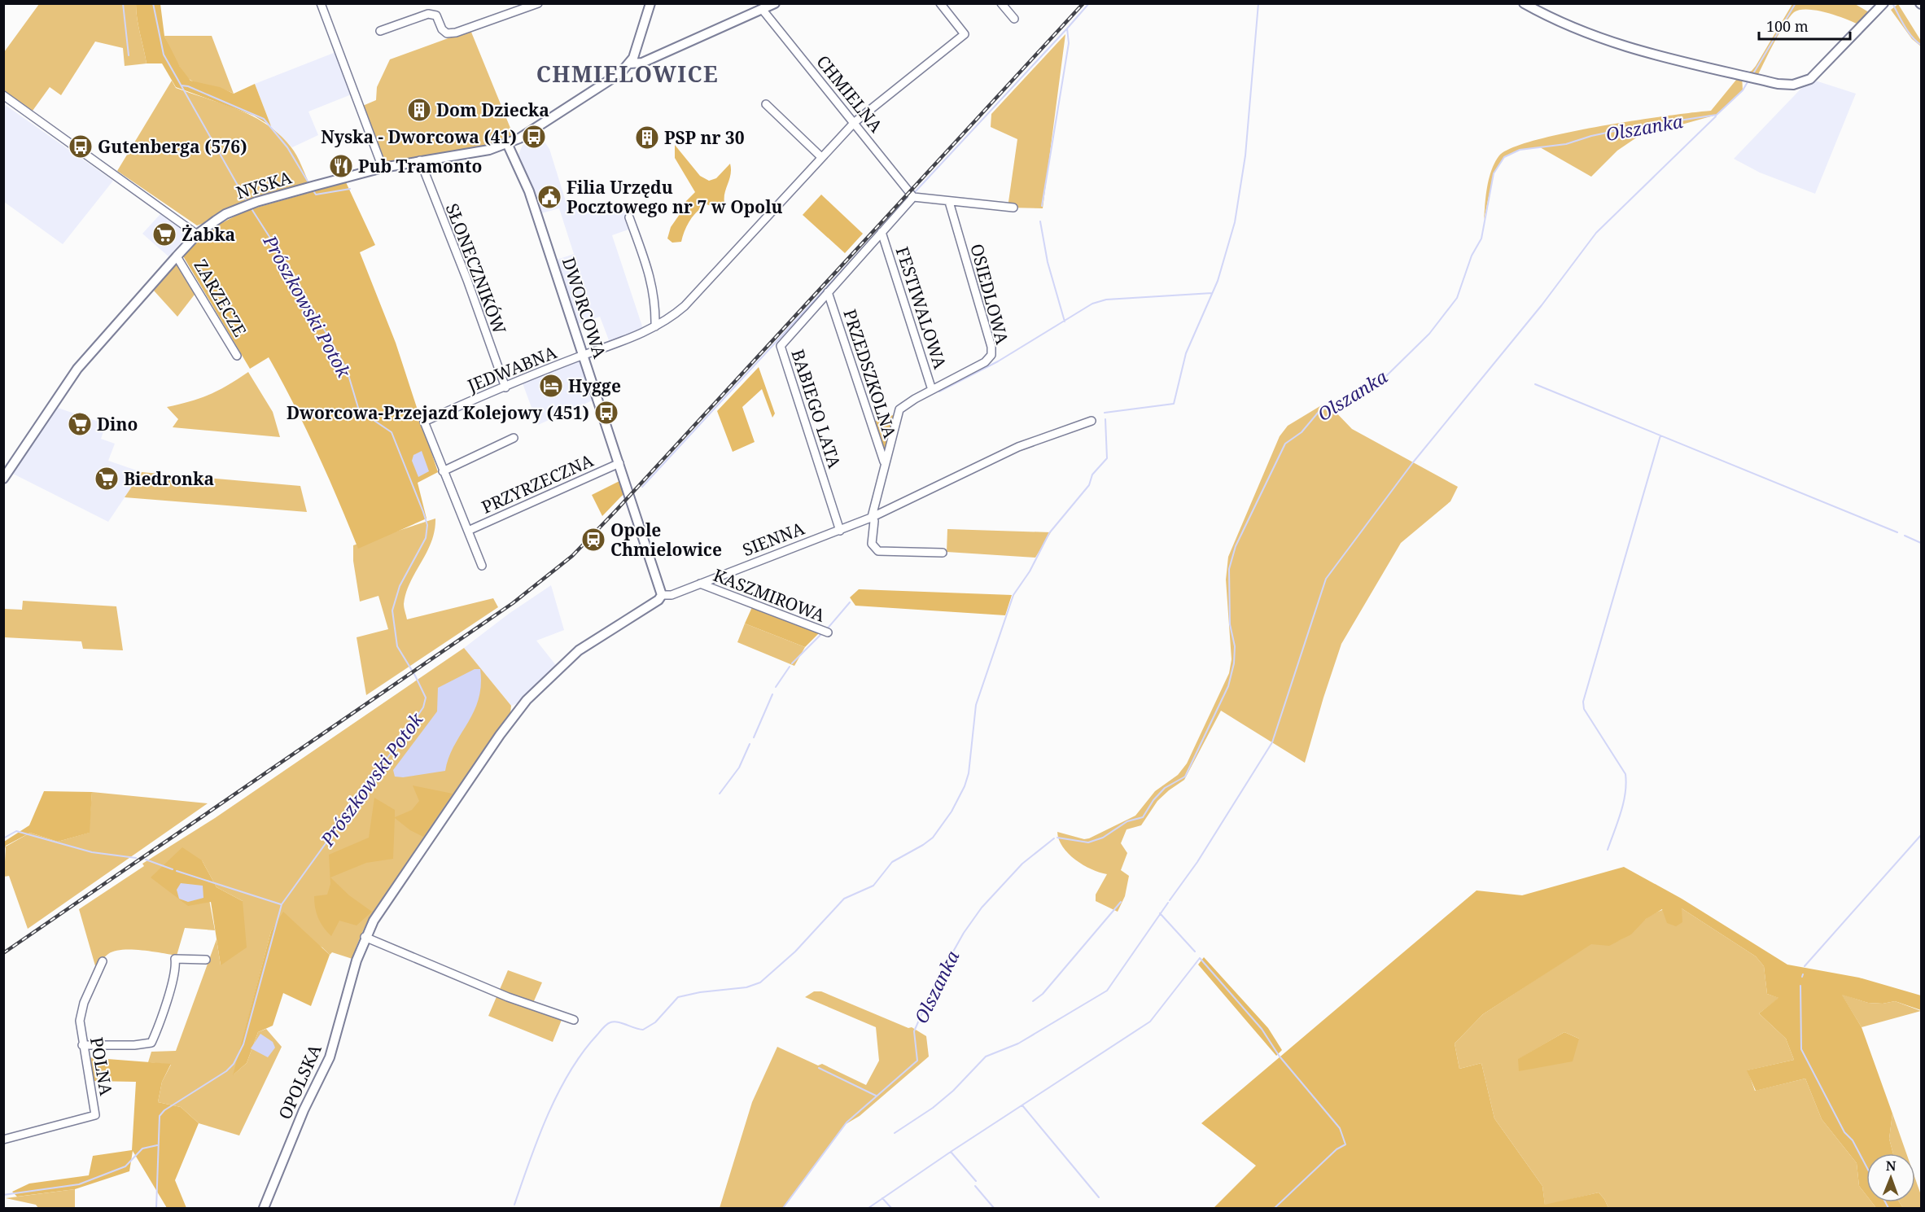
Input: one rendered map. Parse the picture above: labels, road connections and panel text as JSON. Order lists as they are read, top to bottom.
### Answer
{
  "streets": {
    "street": [
      "CHMIELNA",
      "NYSKA",
      "SŁONECZNIKÓW",
      "OSIEDLOWA",
      "ZARZECZE",
      "DWORCOWA",
      "FESTIWALOWA",
      "JEDWABNA",
      "PRZEDSZKOLNA",
      "BABIEGO LATA",
      "PRZYRZECZNA",
      "SIENNA",
      "KASZMIROWA",
      "POLNA",
      "OPOLSKA"
    ]
  },
  "crossings": [
    ["CHMIELNA", "JEDWABNA"],
    ["CHMIELNA", "BABIEGO LATA"],
    ["NYSKA", "SŁONECZNIKÓW"],
    ["NYSKA", "ZARZECZE"],
    ["NYSKA", "DWORCOWA"],
    ["SŁONECZNIKÓW", "JEDWABNA"],
    ["OSIEDLOWA", "FESTIWALOWA"],
    ["DWORCOWA", "JEDWABNA"],
    ["DWORCOWA", "PRZYRZECZNA"],
    ["DWORCOWA", "SIENNA"],
    ["FESTIWALOWA", "PRZEDSZKOLNA"],
    ["FESTIWALOWA", "BABIEGO LATA"],
    ["FESTIWALOWA", "SIENNA"],
    ["PRZEDSZKOLNA", "BABIEGO LATA"],
    ["BABIEGO LATA", "SIENNA"],
    ["SIENNA", "KASZMIROWA"],
    ["SIENNA", "OPOLSKA"]
  ],
  "districts": ["CHMIELOWICE"],
  "water": ["Olszanka", "Prószkowski Potok"],
  "places": {
    "building": ["Dom Dziecka", "PSP nr 30"],
    "bus stop": ["Nyska - Dworcowa (41)", "Gutenberga (576)", "Dworcowa-Przejazd Kolejowy (451)"],
    "restaurant": ["Pub Tramonto"],
    "public building": ["Filia Urzędu Pocztowego nr 7 w Opolu"],
    "supermarket": ["Żabka", "Dino", "Biedronka"],
    "hotel": ["Hygge"],
    "station": ["Opole Chmielowice"]
  },
  "scale_bar": "100 m",
  "north": "top"
}
